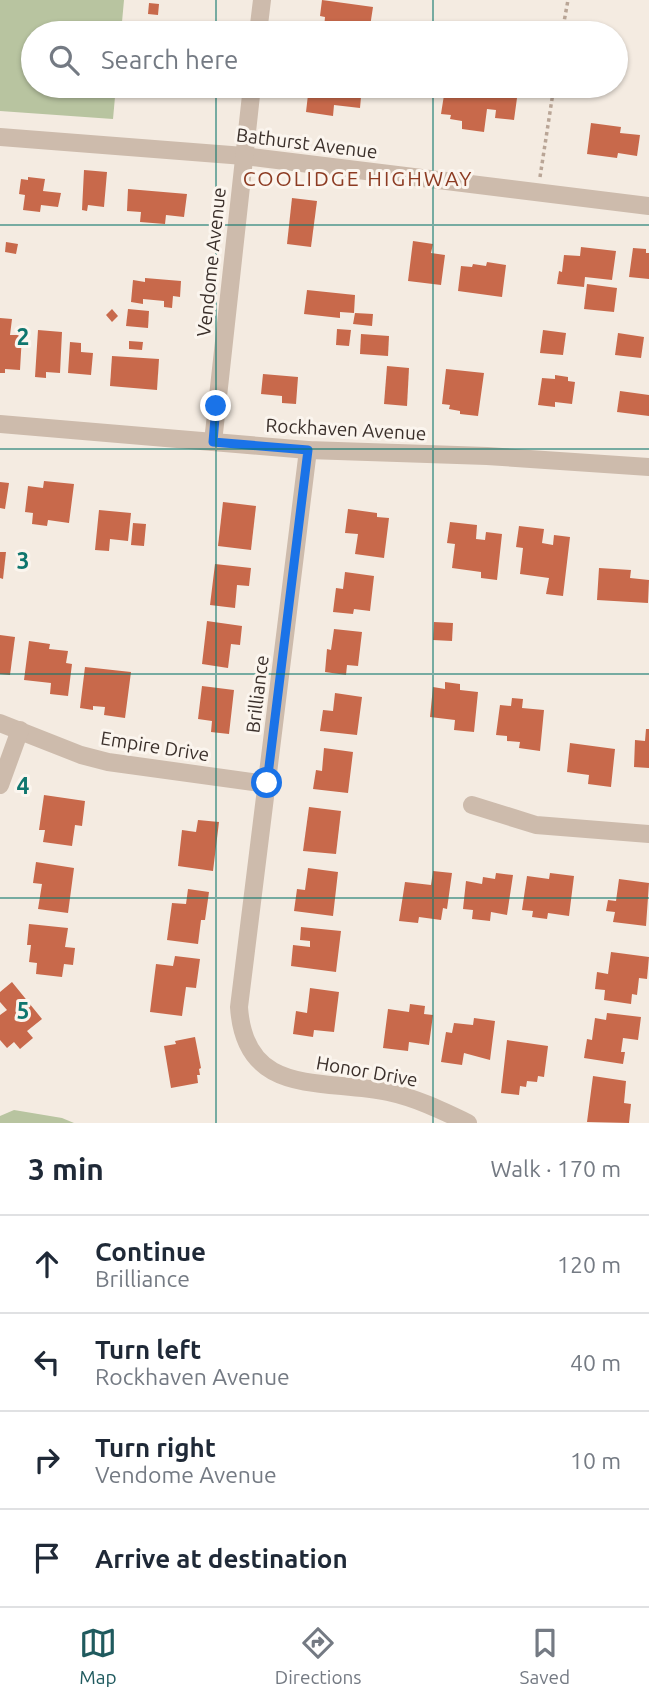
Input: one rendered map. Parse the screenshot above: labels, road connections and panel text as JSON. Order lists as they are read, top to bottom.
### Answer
{
  "streets": {
    "street": [
      "Bathurst Avenue",
      "Vendome Avenue",
      "Rockhaven Avenue",
      "Brilliance",
      "Empire Drive",
      "Honor Drive"
    ]
  },
  "crossings": [
    ["Bathurst Avenue", "Vendome Avenue"],
    ["Vendome Avenue", "Rockhaven Avenue"],
    ["Rockhaven Avenue", "Brilliance"],
    ["Brilliance", "Empire Drive"],
    ["Brilliance", "Honor Drive"]
  ],
  "districts": ["COOLIDGE HIGHWAY"],
  "page": {
    "search": "Search here",
    "heading": ["3 min", "Walk · 170 m"],
    "list": [
      ["Continue", "Brilliance", "120 m"],
      ["Turn left", "Rockhaven Avenue", "40 m"],
      ["Turn right", "Vendome Avenue", "10 m"],
      "Arrive at destination"
    ],
    "nav": ["Map", "Directions", "Saved"]
  },
  "grid": {
    "rows": [
      "2",
      "3",
      "4",
      "5"
    ]
  }
}
